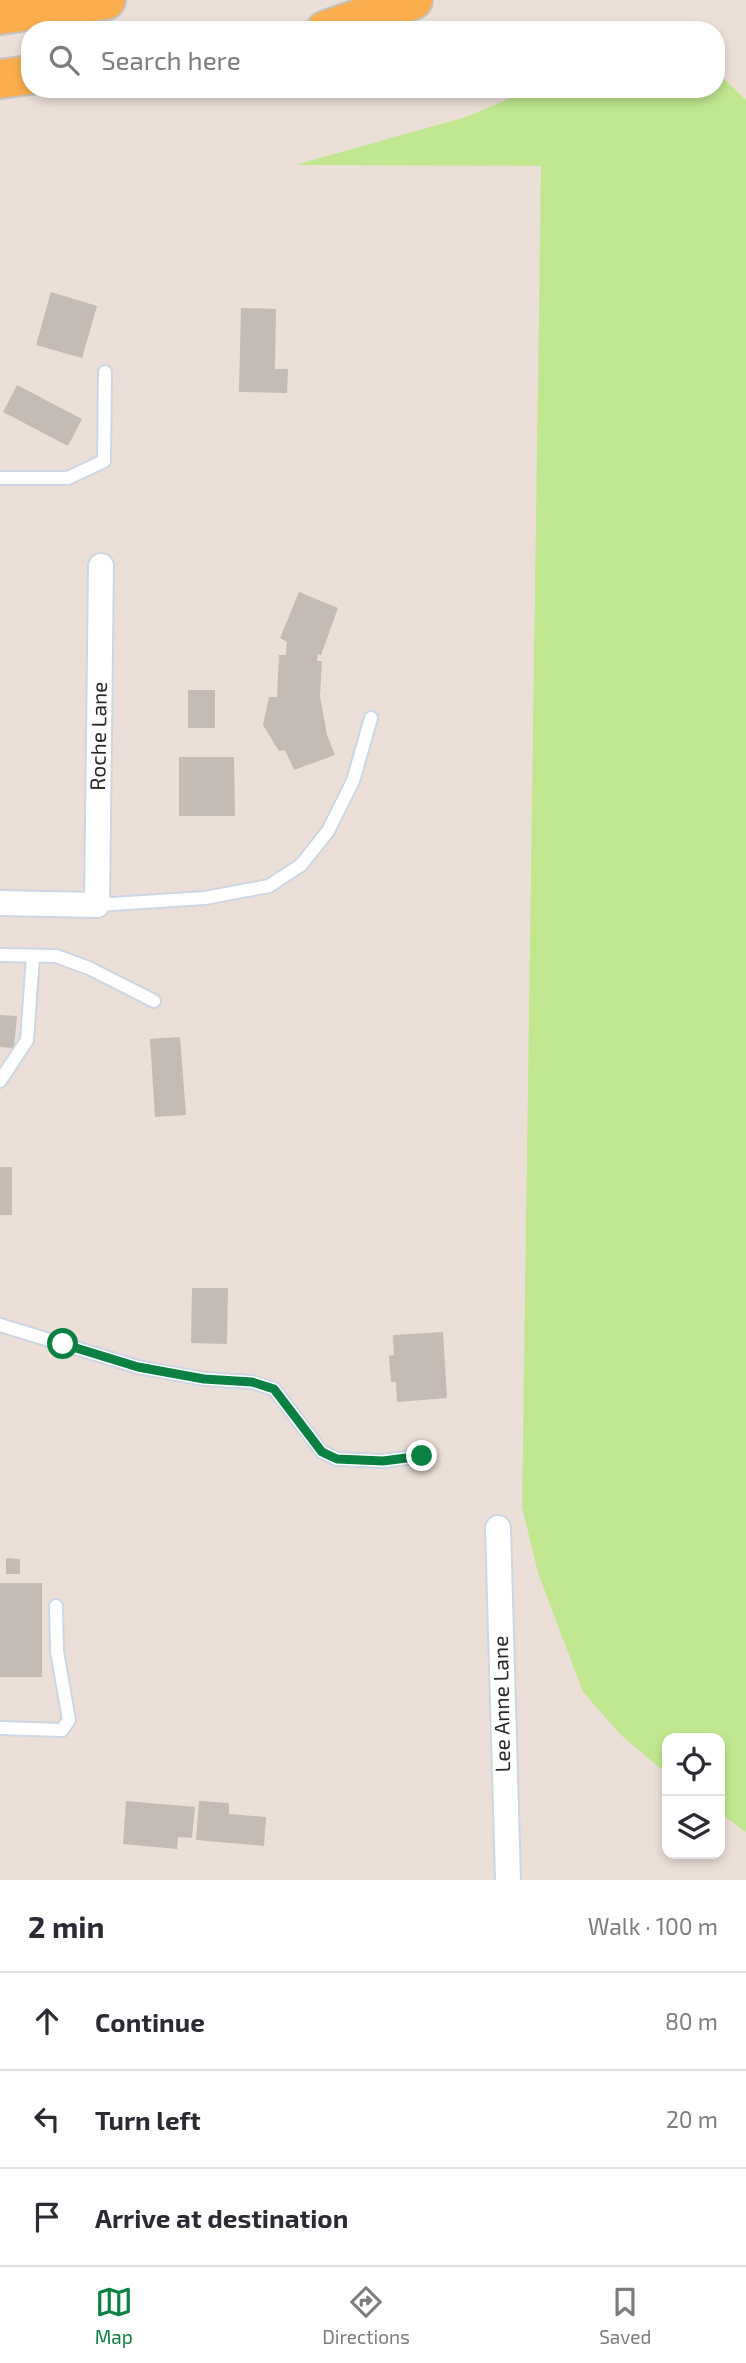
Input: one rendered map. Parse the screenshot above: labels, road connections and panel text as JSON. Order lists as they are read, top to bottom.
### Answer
{
  "streets": {
    "street": ["Roche Lane", "Lee Anne Lane"]
  },
  "page": {
    "search": "Search here",
    "heading": ["2 min", "Walk · 100 m"],
    "list": [
      ["Continue", "80 m"],
      ["Turn left", "20 m"],
      "Arrive at destination"
    ],
    "nav": ["Map", "Directions", "Saved"]
  }
}
